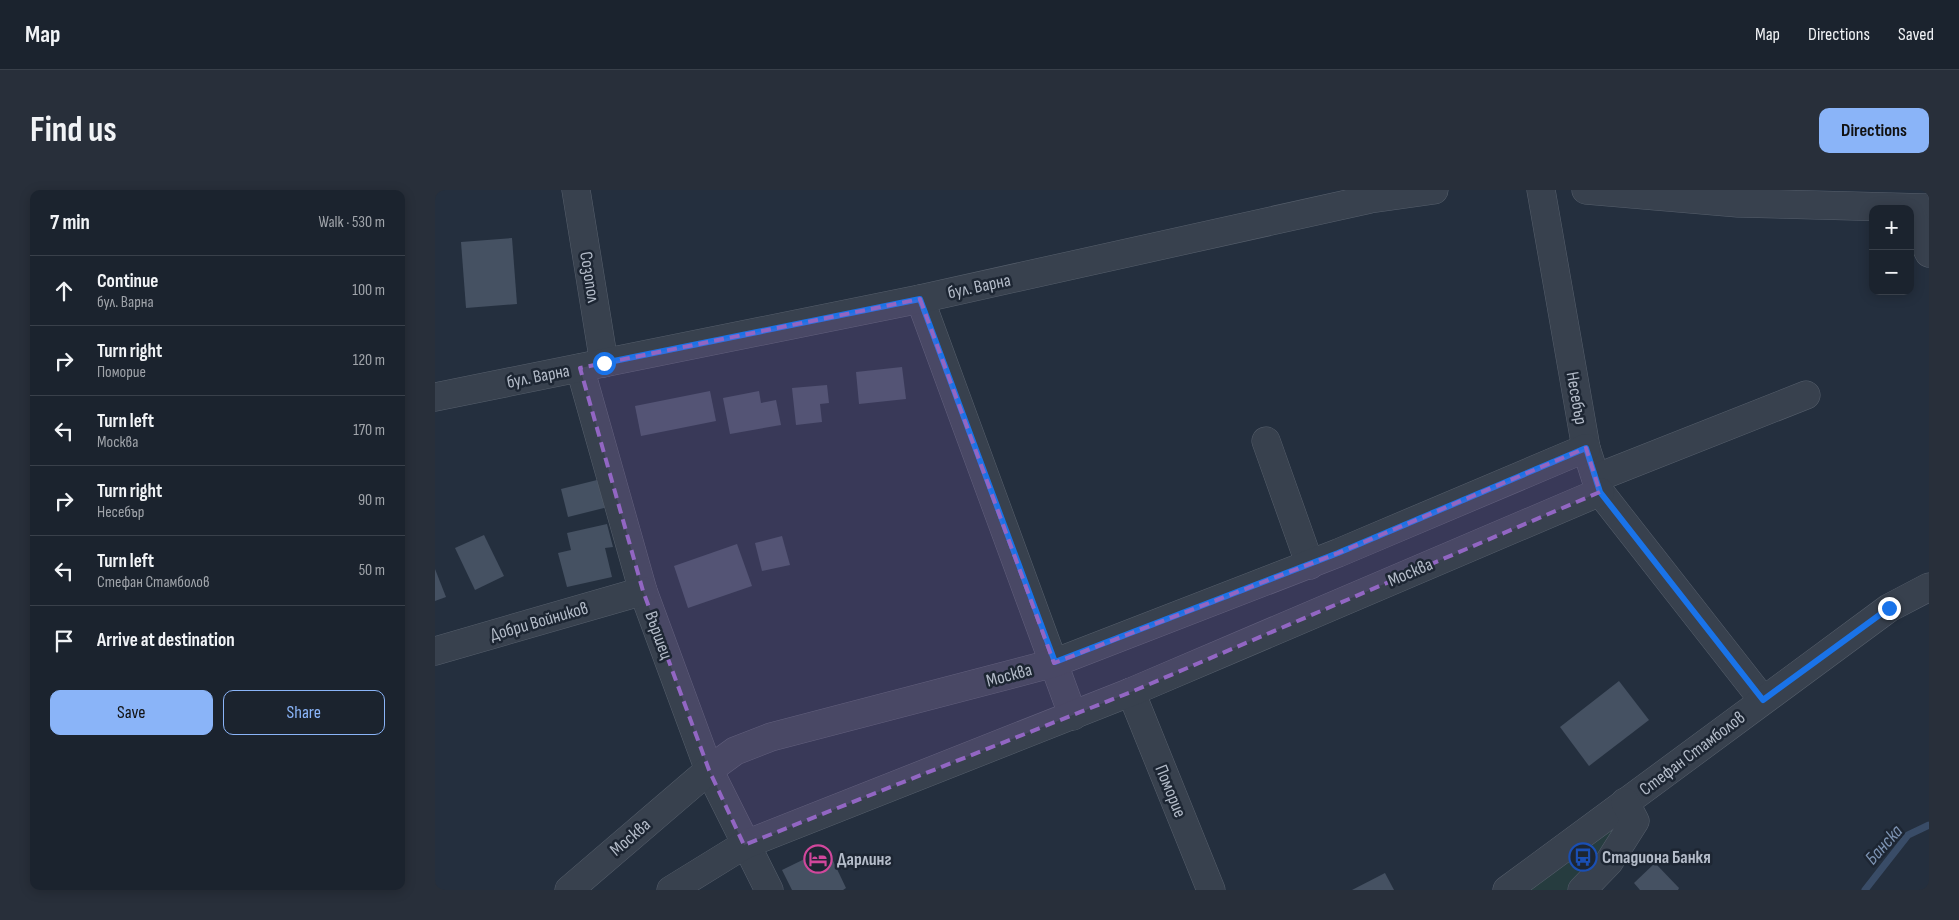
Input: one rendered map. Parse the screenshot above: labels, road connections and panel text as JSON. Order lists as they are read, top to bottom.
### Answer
{
  "streets": {
    "street": [
      "Созопол",
      "бул. Варна",
      "Несебър",
      "Москва",
      "Добри Войников",
      "Вършец",
      "Стефан Стамболов",
      "Поморие"
    ]
  },
  "crossings": [
    ["Созопол", "бул. Варна"],
    ["Созопол", "Вършец"],
    ["бул. Варна", "Вършец"],
    ["Несебър", "Москва"],
    ["Несебър", "Стефан Стамболов"],
    ["Москва", "Вършец"],
    ["Москва", "Поморие"],
    ["Добри Войников", "Вършец"]
  ],
  "water": ["Банска"],
  "places": {
    "bus stop": ["Стадиона Банкя"],
    "hotel": ["Дарлинг"]
  },
  "page": {
    "header": "Map",
    "nav": ["Map", "Directions", "Saved"],
    "buttons": [
      "Directions",
      ["Save", "Share"]
    ],
    "title": "Find us",
    "heading": ["7 min", "Walk · 530 m"],
    "map_buttons": ["+", "−"],
    "list": [
      ["Continue", "бул. Варна", "100 m"],
      ["Turn right", "Поморие", "120 m"],
      ["Turn left", "Москва", "170 m"],
      ["Turn right", "Несебър", "90 m"],
      ["Turn left", "Стефан Стамболов", "50 m"],
      "Arrive at destination"
    ]
  }
}
